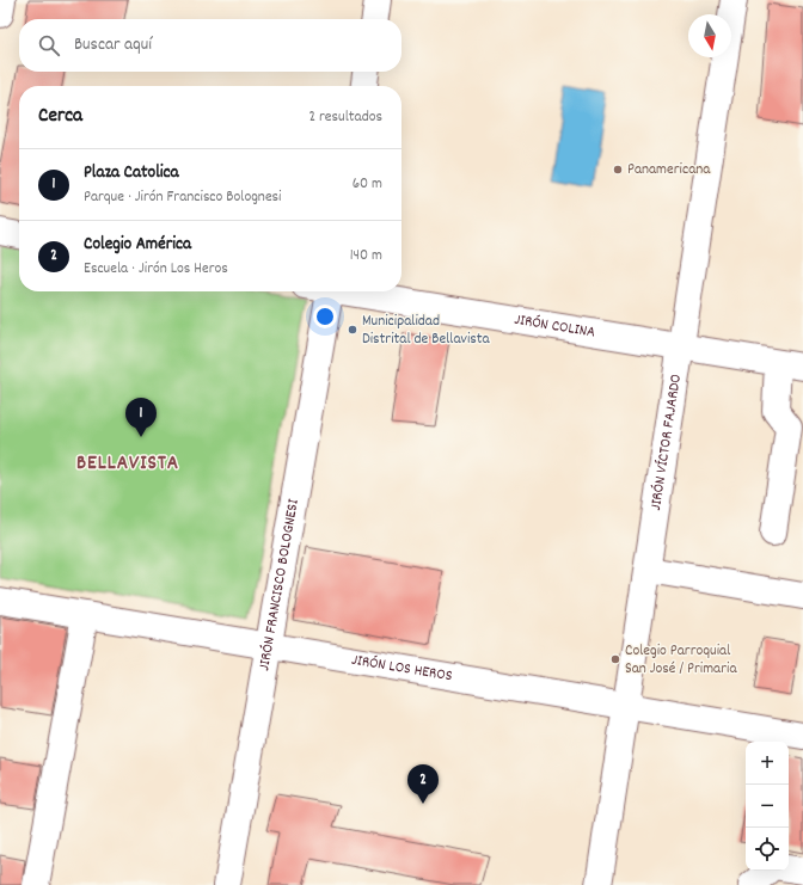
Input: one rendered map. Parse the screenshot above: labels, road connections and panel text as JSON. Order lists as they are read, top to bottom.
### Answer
{
  "streets": {
    "street": [
      "JIRÓN COLINA",
      "JIRÓN VÍCTOR FAJARDO",
      "JIRÓN FRANCISCO BOLOGNESI",
      "JIRÓN LOS HEROS"
    ]
  },
  "crossings": [
    ["JIRÓN COLINA", "JIRÓN VÍCTOR FAJARDO"],
    ["JIRÓN VÍCTOR FAJARDO", "JIRÓN LOS HEROS"],
    ["JIRÓN FRANCISCO BOLOGNESI", "JIRÓN LOS HEROS"]
  ],
  "districts": ["BELLAVISTA"],
  "places": ["Panamericana", "Municipalidad Distrital de Bellavista", "Colegio Parroquial San José / Primaria"],
  "north": "bottom",
  "page": {
    "search": "Buscar aquí",
    "heading": ["Cerca", "2 resultados"],
    "list": [
      {
        "mark": "1",
        "name": "Plaza Catolica",
        "note": "Parque · Jirón Francisco Bolognesi",
        "value": "60 m"
      },
      {
        "mark": "2",
        "name": "Colegio América",
        "note": "Escuela · Jirón Los Heros",
        "value": "140 m"
      }
    ],
    "pins": ["1", "2"],
    "map_buttons": ["+", "−"]
  }
}
